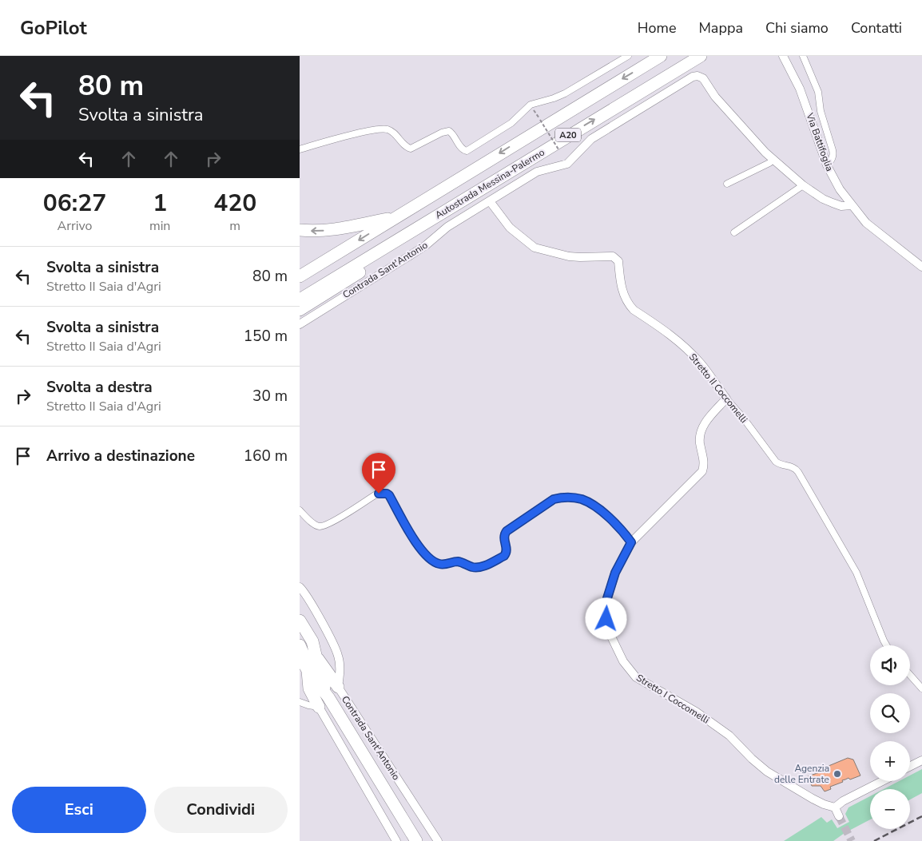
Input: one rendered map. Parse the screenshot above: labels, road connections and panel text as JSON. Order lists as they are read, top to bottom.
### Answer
{
  "streets": {
    "highway": ["A20", "Autostrada Messina-Palermo"],
    "street": [
      "Via Battifoglia",
      "Contrada Sant'Antonio",
      "Stretto II Coccomelli",
      "Stretto I Coccomelli"
    ]
  },
  "crossings": [
    ["Contrada Sant'Antonio", "Stretto II Coccomelli"],
    ["Stretto II Coccomelli", "Stretto I Coccomelli"]
  ],
  "places": ["Agenzia delle Entrate"],
  "page": {
    "header": "GoPilot",
    "nav": [
      "Home",
      "Mappa",
      "Chi siamo",
      "Contatti"
    ],
    "turn": ["80 m", "Svolta a sinistra"],
    "eta": [
      "06:27",
      "Arrivo",
      "1",
      "min",
      "420",
      "m"
    ],
    "list": [
      {
        "name": "Svolta a sinistra",
        "note": "Stretto II Saia d'Agri",
        "value": "80 m"
      },
      {
        "name": "Svolta a sinistra",
        "note": "Stretto II Saia d'Agri",
        "value": "150 m"
      },
      {
        "name": "Svolta a destra",
        "note": "Stretto II Saia d'Agri",
        "value": "30 m"
      },
      {
        "name": "Arrivo a destinazione",
        "value": "160 m"
      }
    ],
    "map_buttons": ["+", "−"],
    "buttons": ["Esci", "Condividi"]
  }
}
